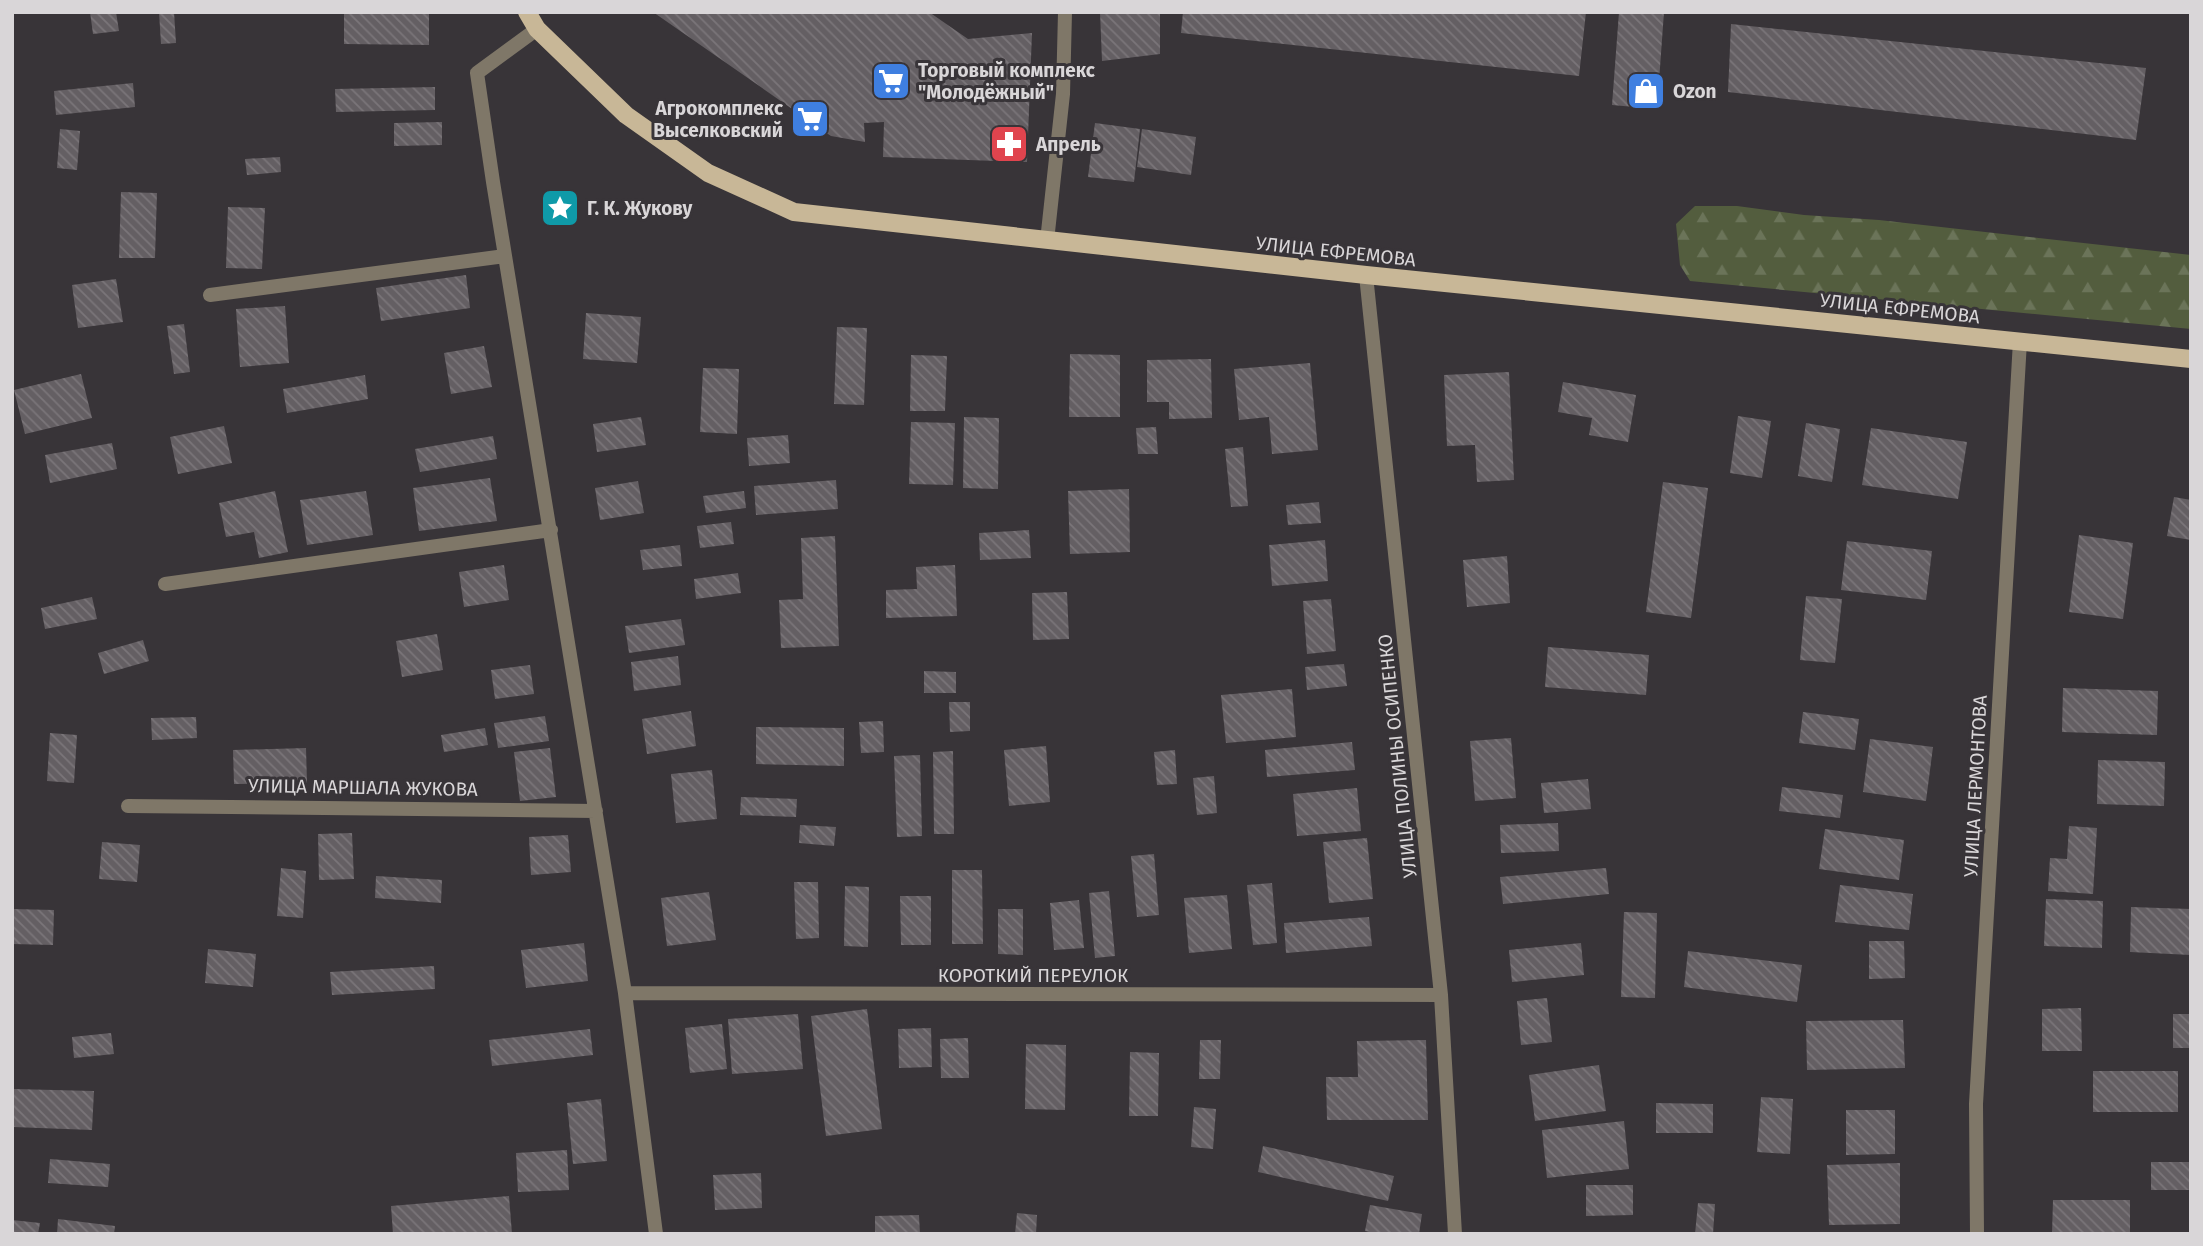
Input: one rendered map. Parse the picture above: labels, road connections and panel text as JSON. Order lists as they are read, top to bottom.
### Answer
{
  "streets": {
    "main road": ["УЛИЦА ЕФРЕМОВА"],
    "street": [
      "УЛИЦА ПОЛИНЫ ОСИПЕНКО",
      "УЛИЦА ЛЕРМОНТОВА",
      "УЛИЦА МАРШАЛА ЖУКОВА",
      "КОРОТКИЙ ПЕРЕУЛОК"
    ]
  },
  "crossings": [
    ["УЛИЦА ЕФРЕМОВА", "УЛИЦА ПОЛИНЫ ОСИПЕНКО"],
    ["УЛИЦА ЕФРЕМОВА", "УЛИЦА ЛЕРМОНТОВА"],
    ["УЛИЦА ПОЛИНЫ ОСИПЕНКО", "КОРОТКИЙ ПЕРЕУЛОК"]
  ],
  "places": {
    "supermarket": ["Торговый комплекс \"Молодёжный\"", "Агрокомплекс Выселковский"],
    "shop": ["Ozon"],
    "pharmacy": ["Апрель"],
    "place": ["Г. К. Жукову"]
  }
}
